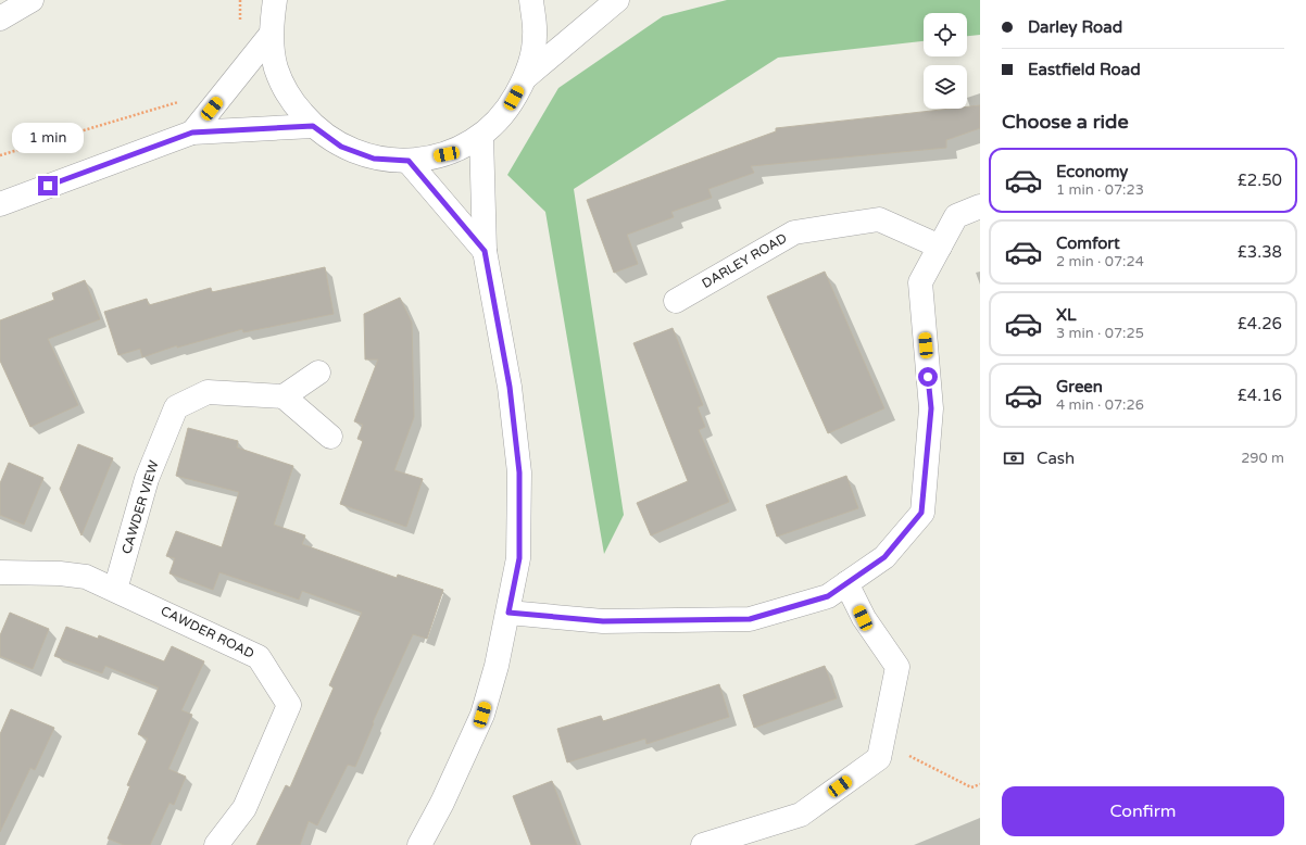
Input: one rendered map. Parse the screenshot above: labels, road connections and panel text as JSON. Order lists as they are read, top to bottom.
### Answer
{
  "streets": {
    "street": ["DARLEY ROAD", "CAWDER VIEW", "CAWDER ROAD"]
  },
  "crossings": [
    ["CAWDER VIEW", "CAWDER ROAD"]
  ],
  "page": {
    "banner": ["Darley Road", "Eastfield Road"],
    "heading": "Choose a ride",
    "bubble": "1 min",
    "list": [
      {
        "name": "Economy",
        "note": "1 min · 07:23",
        "value": "£2.50"
      },
      {
        "name": "Comfort",
        "note": "2 min · 07:24",
        "value": "£3.38"
      },
      {
        "name": "XL",
        "note": "3 min · 07:25",
        "value": "£4.26"
      },
      {
        "name": "Green",
        "note": "4 min · 07:26",
        "value": "£4.16"
      }
    ],
    "pay": ["Cash", "290 m"],
    "buttons": "Confirm"
  }
}
